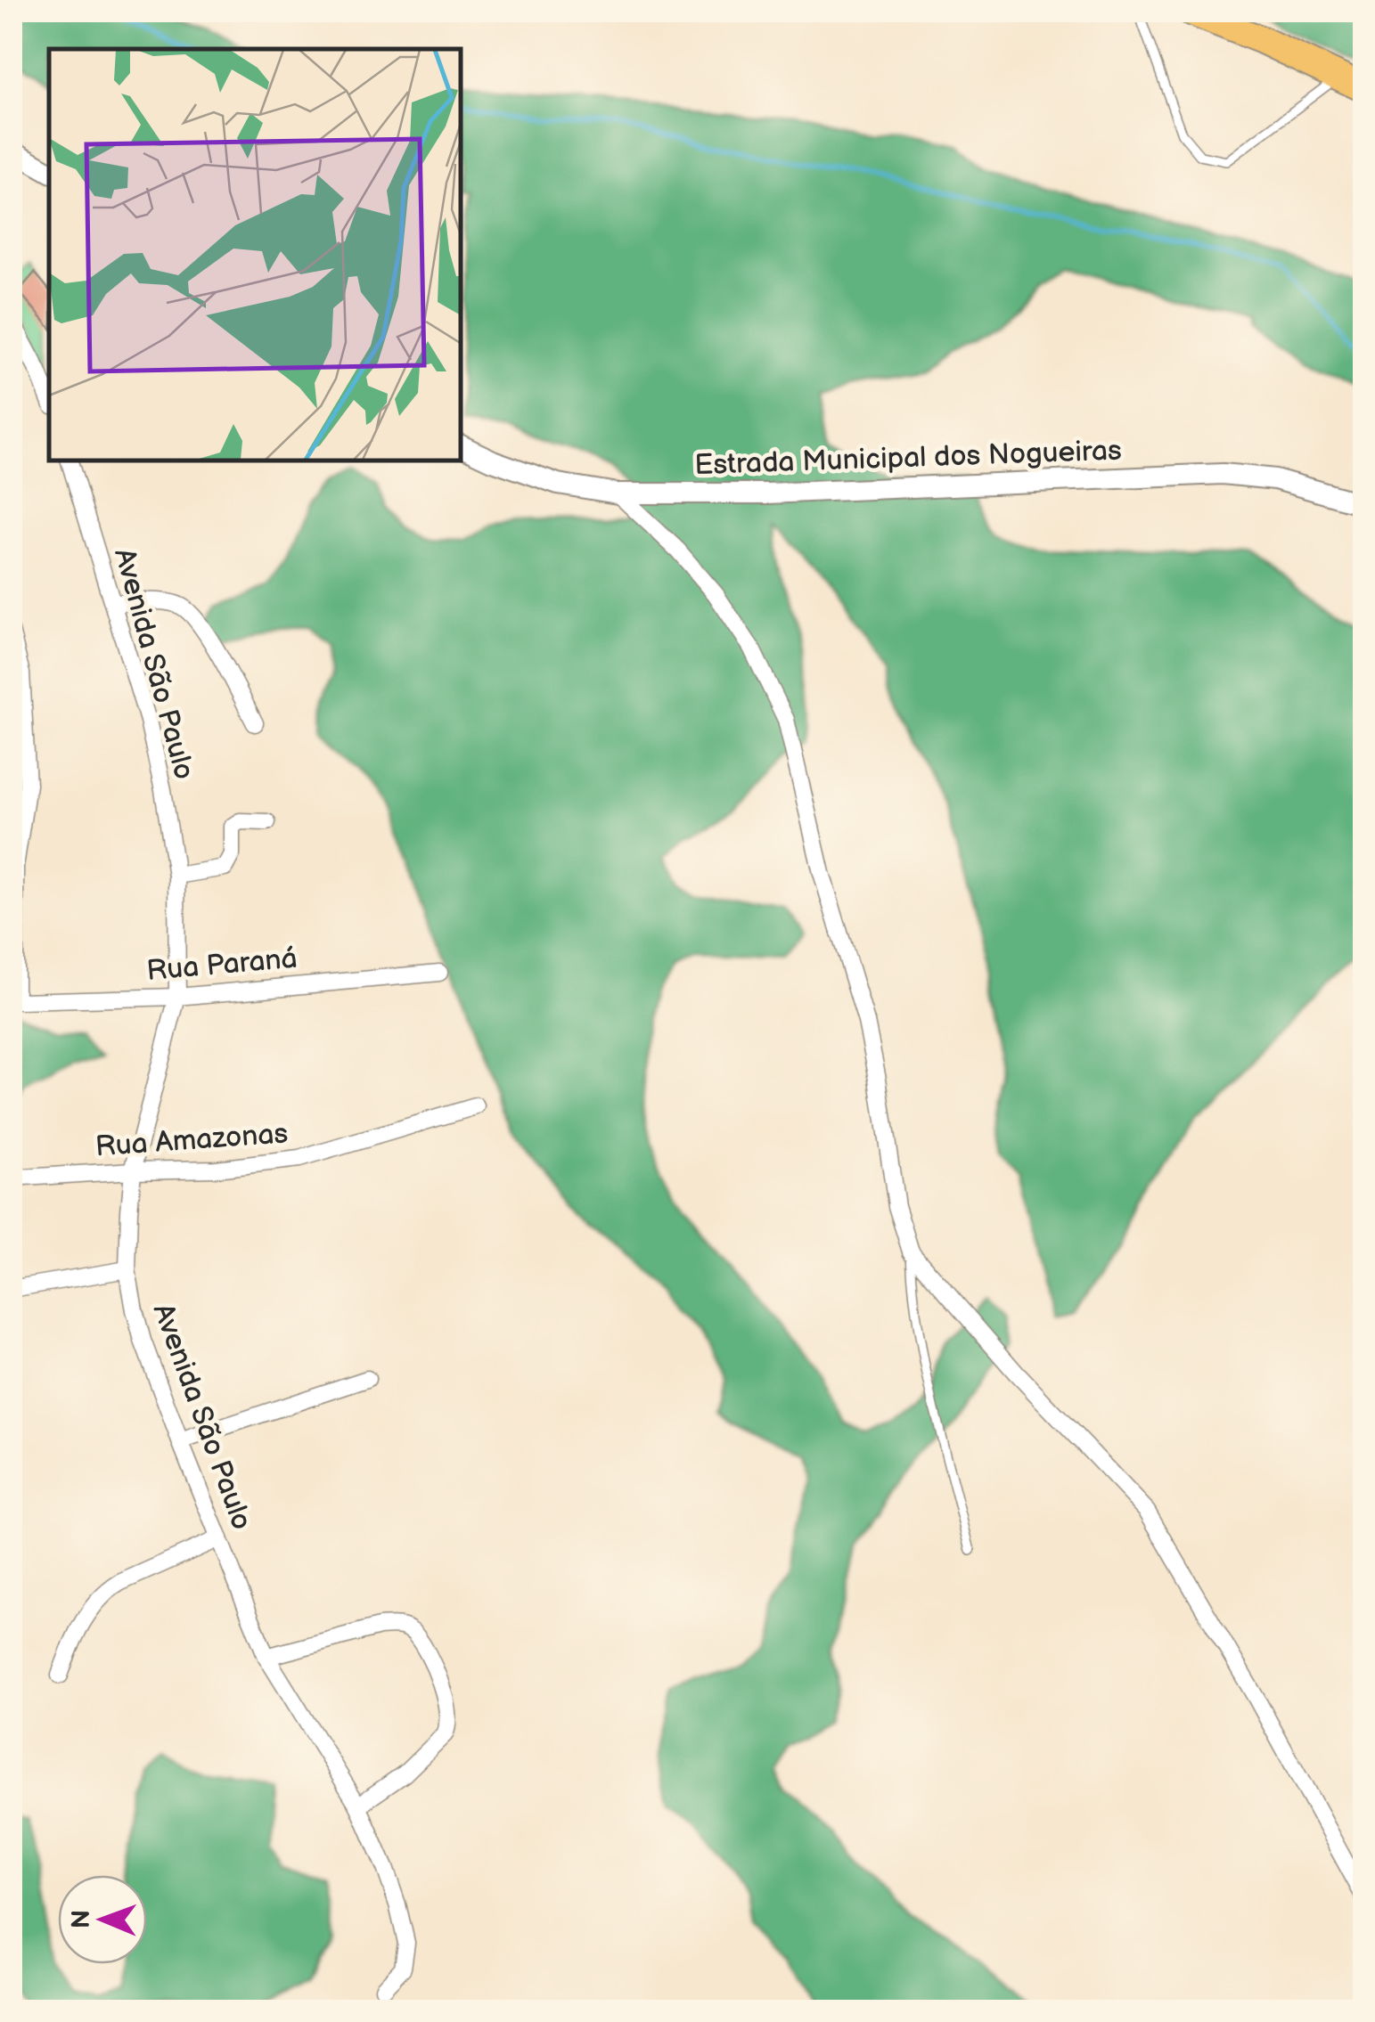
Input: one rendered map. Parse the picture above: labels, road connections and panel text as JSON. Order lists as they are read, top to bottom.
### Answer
{
  "streets": {
    "street": [
      "Estrada Municipal dos Nogueiras",
      "Avenida São Paulo",
      "Rua Paraná",
      "Rua Amazonas"
    ]
  },
  "crossings": [
    ["Avenida São Paulo", "Rua Paraná"],
    ["Avenida São Paulo", "Rua Amazonas"]
  ],
  "north": "left"
}
